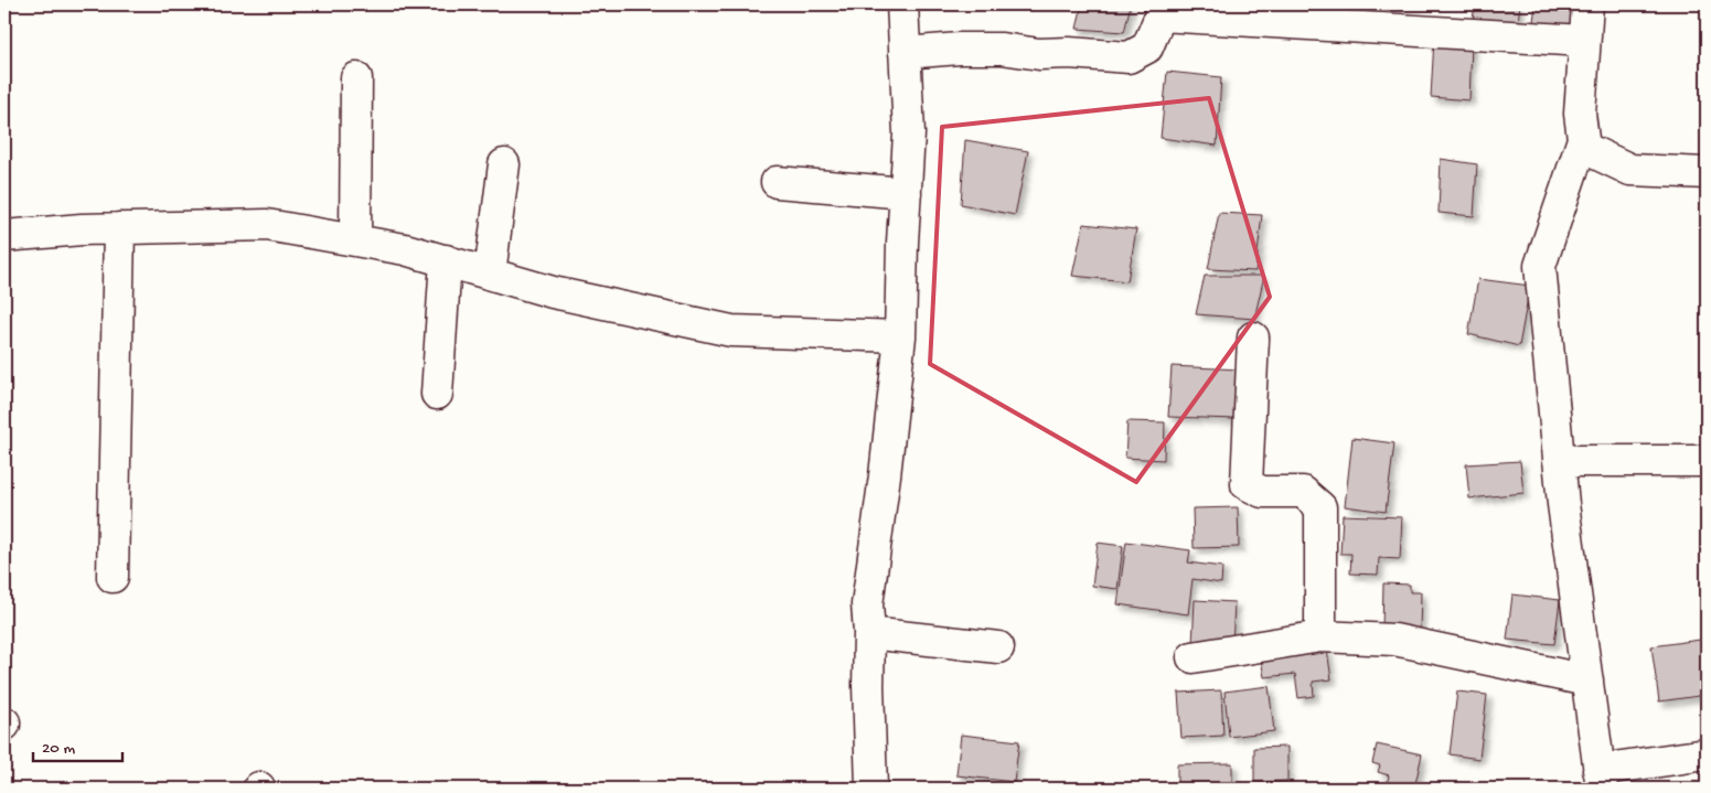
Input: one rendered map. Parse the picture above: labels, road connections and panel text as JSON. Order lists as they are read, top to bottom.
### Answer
{
  "scale_bar": "20 m"
}
